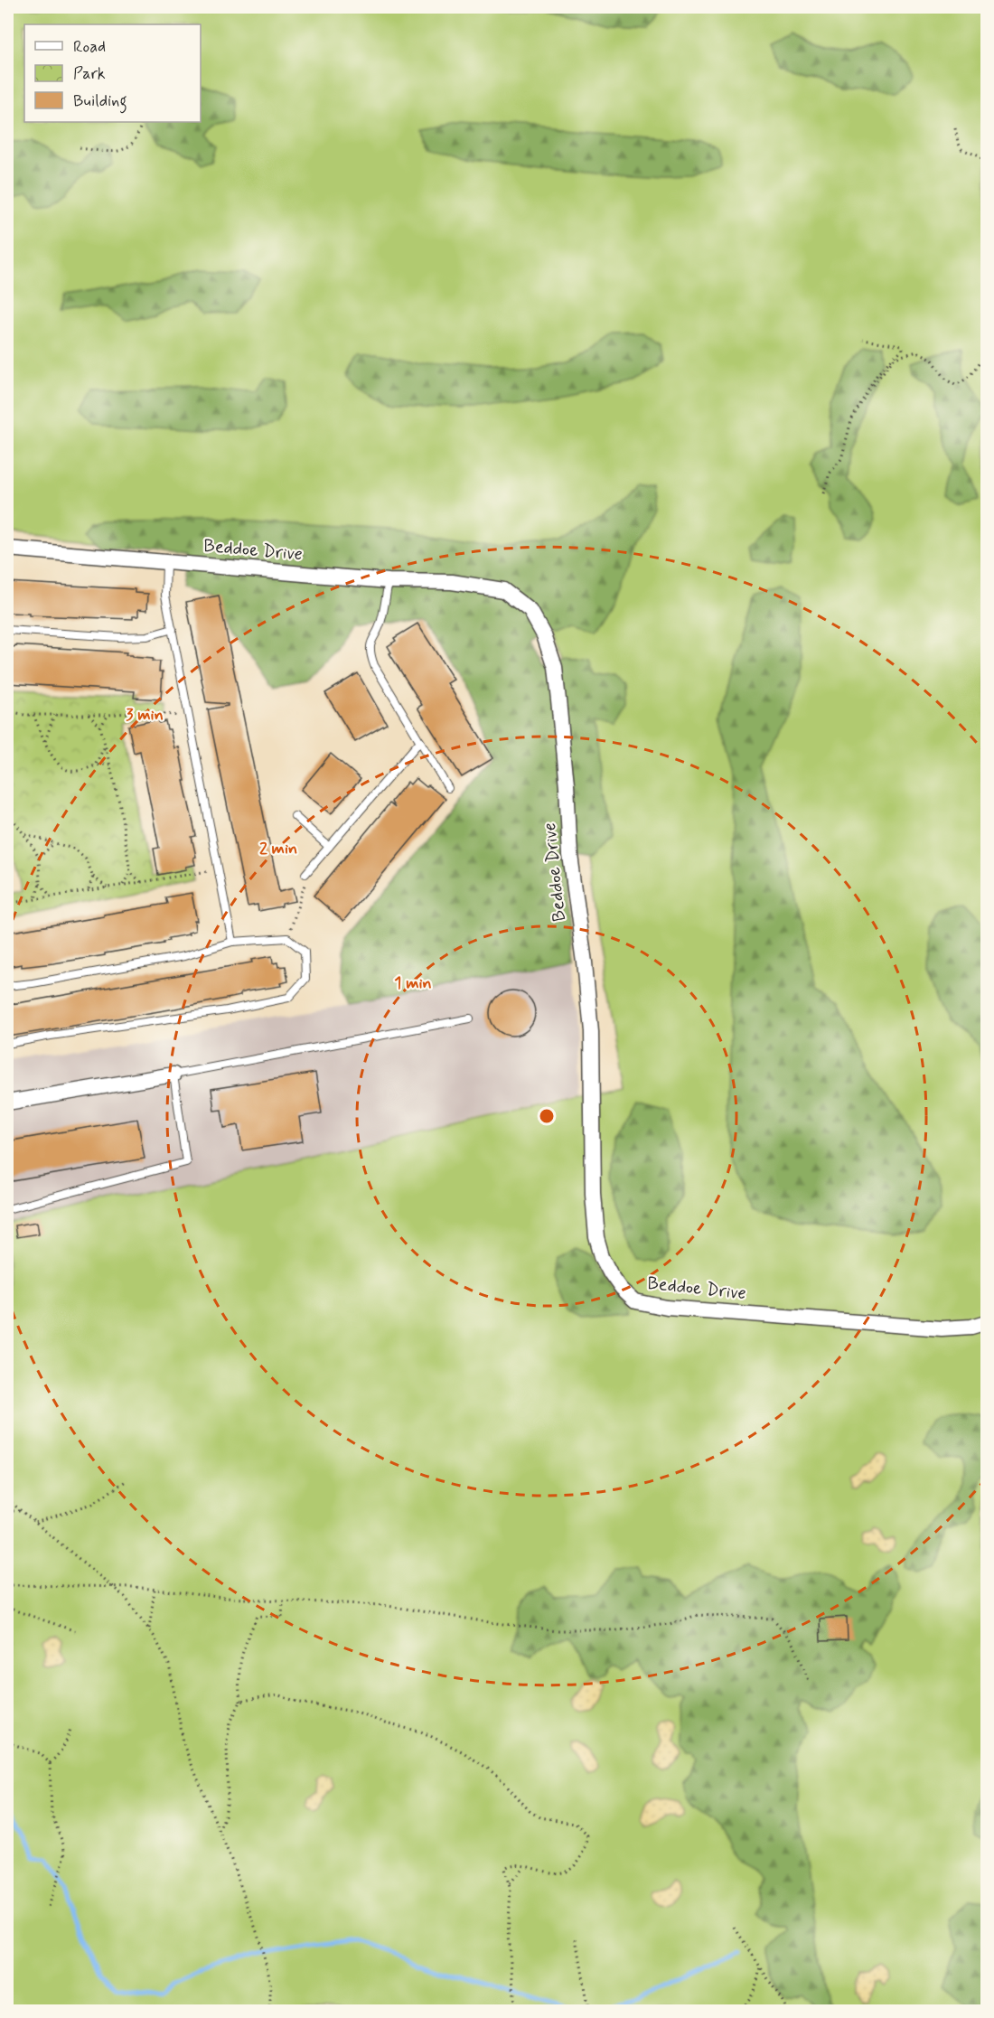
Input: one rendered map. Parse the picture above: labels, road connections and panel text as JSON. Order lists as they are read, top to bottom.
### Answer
{
  "streets": {
    "street": ["Beddoe Drive"]
  },
  "legend": ["Road", "Park", "Building"],
  "rings": ["3 min", "2 min", "1 min"]
}
